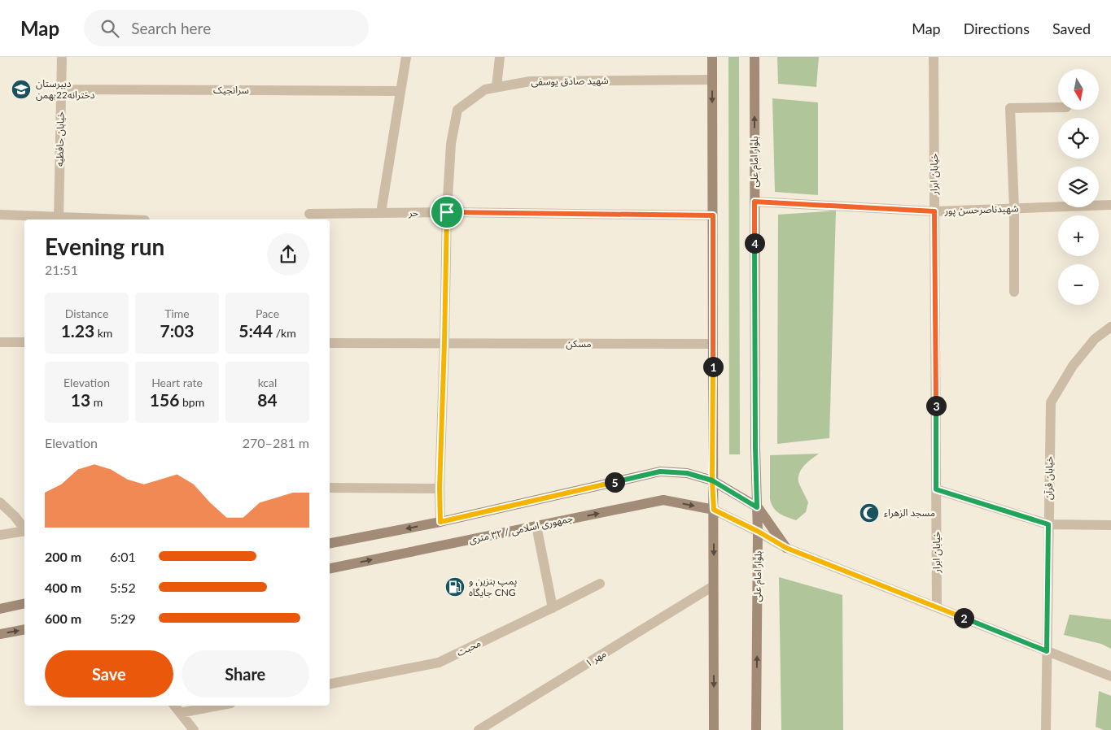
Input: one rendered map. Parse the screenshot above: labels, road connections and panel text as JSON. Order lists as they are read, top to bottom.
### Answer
{
  "streets": {
    "main road": ["بلوار امام علی", "جمهوری اسلامی / ۳۲ متری"],
    "street": [
      "شهید صادق یوسفی",
      "سرانجیک",
      "خیابان حافظیه",
      "خیابان ابرار",
      "شهیدناصرحسن پور",
      "حر",
      "مسکن",
      "خیابان قرآن",
      "محبت",
      "مهر ۱"
    ]
  },
  "crossings": [
    ["شهید صادق یوسفی", "حر"],
    ["شهید صادق یوسفی", "مسکن"],
    ["سرانجیک", "خیابان حافظیه"],
    ["بلوار امام علی", "شهیدناصرحسن پور"],
    ["خیابان ابرار", "شهیدناصرحسن پور"]
  ],
  "places": {
    "school or university": ["دبیرستان دخترانه22بهمن"],
    "mosque": ["مسجد الزهراء"],
    "fuel station": ["پمپ بنزین و جایگاه CNG"]
  },
  "north": "bottom",
  "page": {
    "header": "Map",
    "search": "Search here",
    "nav": ["Map", "Directions", "Saved"],
    "map_buttons": ["+", "−"],
    "heading": ["Evening run", "21:51"],
    "pins": [
      "4",
      "1",
      "3",
      "5",
      "2"
    ],
    "stats": [
      ["Distance", "1.23 km"],
      ["Time", "7:03"],
      ["Pace", "5:44 /km"],
      ["Elevation", "13 m"],
      ["Heart rate", "156 bpm"],
      ["kcal", "84"]
    ],
    "chart": ["Elevation", "270–281 m"],
    "list": [
      {
        "name": "200 m",
        "note": "6:01"
      },
      {
        "name": "400 m",
        "note": "5:52"
      },
      {
        "name": "600 m",
        "note": "5:29"
      }
    ],
    "buttons": ["Save", "Share"]
  }
}
